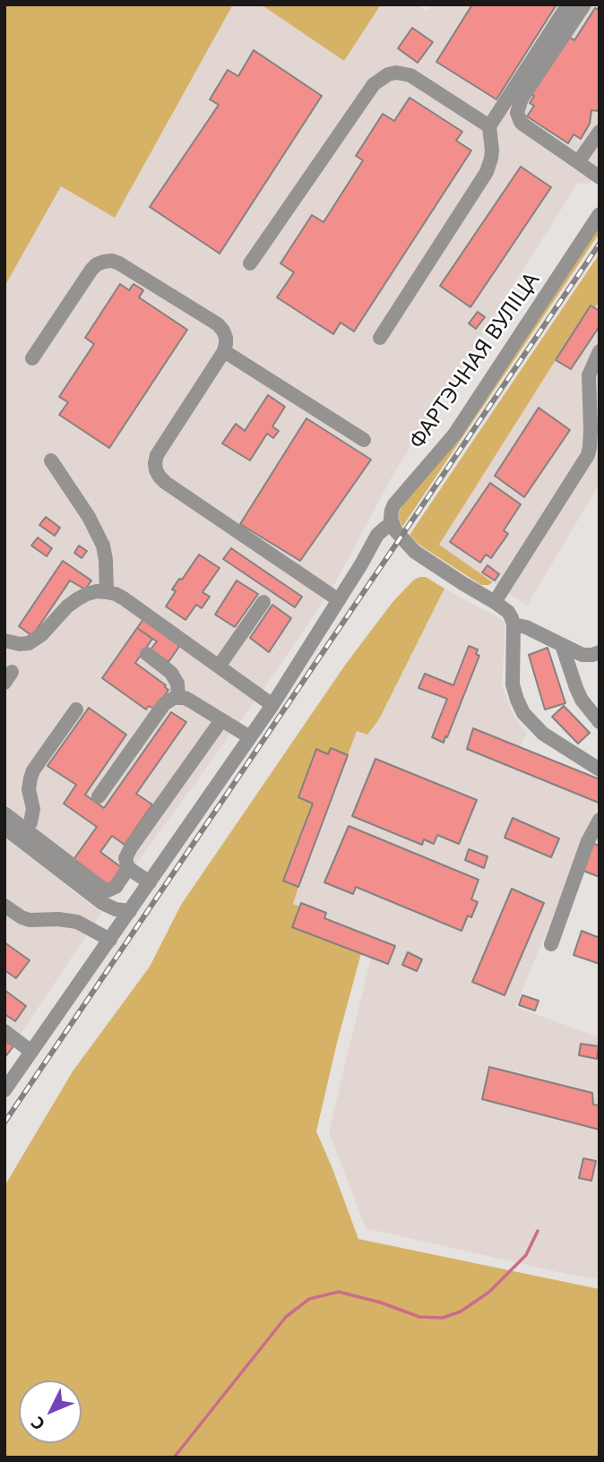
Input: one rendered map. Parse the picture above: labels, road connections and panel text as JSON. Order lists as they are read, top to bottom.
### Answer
{
  "streets": {
    "street": ["ФАРТЭЧНАЯ ВУЛІЦА"]
  },
  "north": "bottom left"
}
